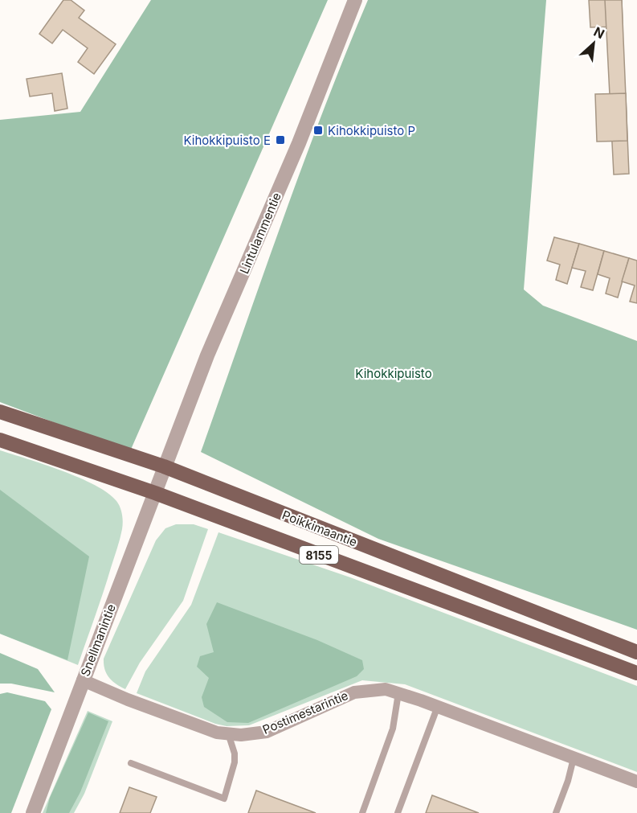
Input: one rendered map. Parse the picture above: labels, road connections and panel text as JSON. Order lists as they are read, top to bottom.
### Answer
{
  "streets": {
    "main road": ["Poikkimaantie", "8155"],
    "street": ["Lintulammentie", "Snellmanintie", "Postimestarintie"]
  },
  "crossings": [
    ["Lintulammentie", "Poikkimaantie"],
    ["Lintulammentie", "Snellmanintie"],
    ["Poikkimaantie", "Snellmanintie"],
    ["Snellmanintie", "Postimestarintie"]
  ],
  "parks": ["Kihokkipuisto"],
  "places": {
    "transit": ["Kihokkipuisto P", "Kihokkipuisto E"]
  },
  "north": "top right"
}
